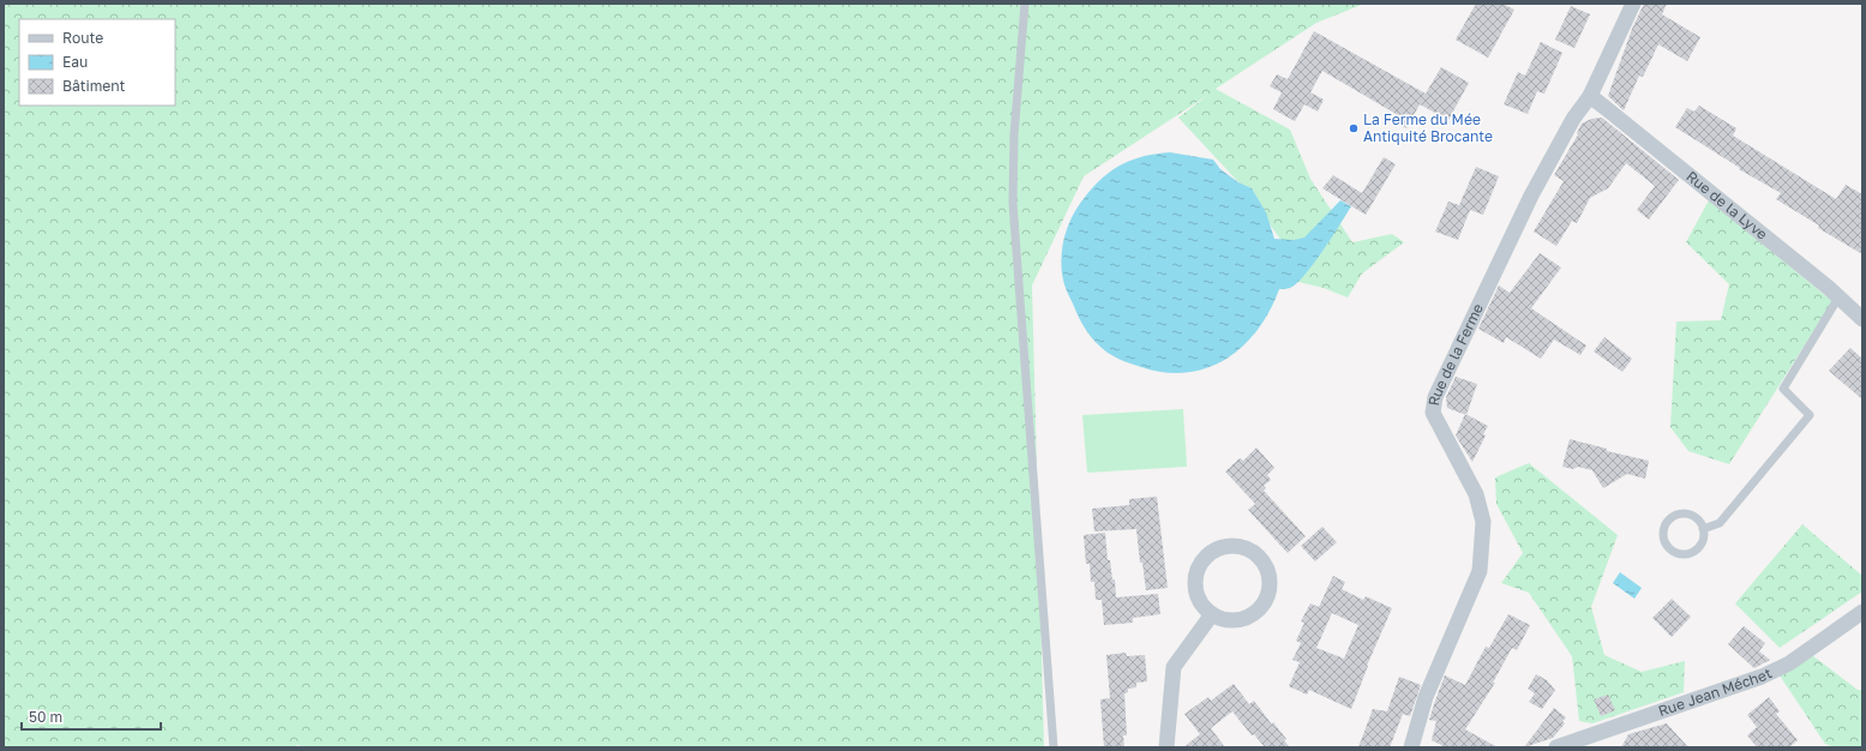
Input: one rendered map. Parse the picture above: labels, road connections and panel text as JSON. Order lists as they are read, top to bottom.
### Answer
{
  "streets": {
    "street": ["Rue de la Lyve", "Rue de la Ferme", "Rue Jean Méchet"]
  },
  "crossings": [
    ["Rue de la Lyve", "Rue de la Ferme"]
  ],
  "places": ["La Ferme du Mée Antiquité Brocante"],
  "legend": ["Route", "Eau", "Bâtiment"],
  "scale_bar": "50 m"
}
